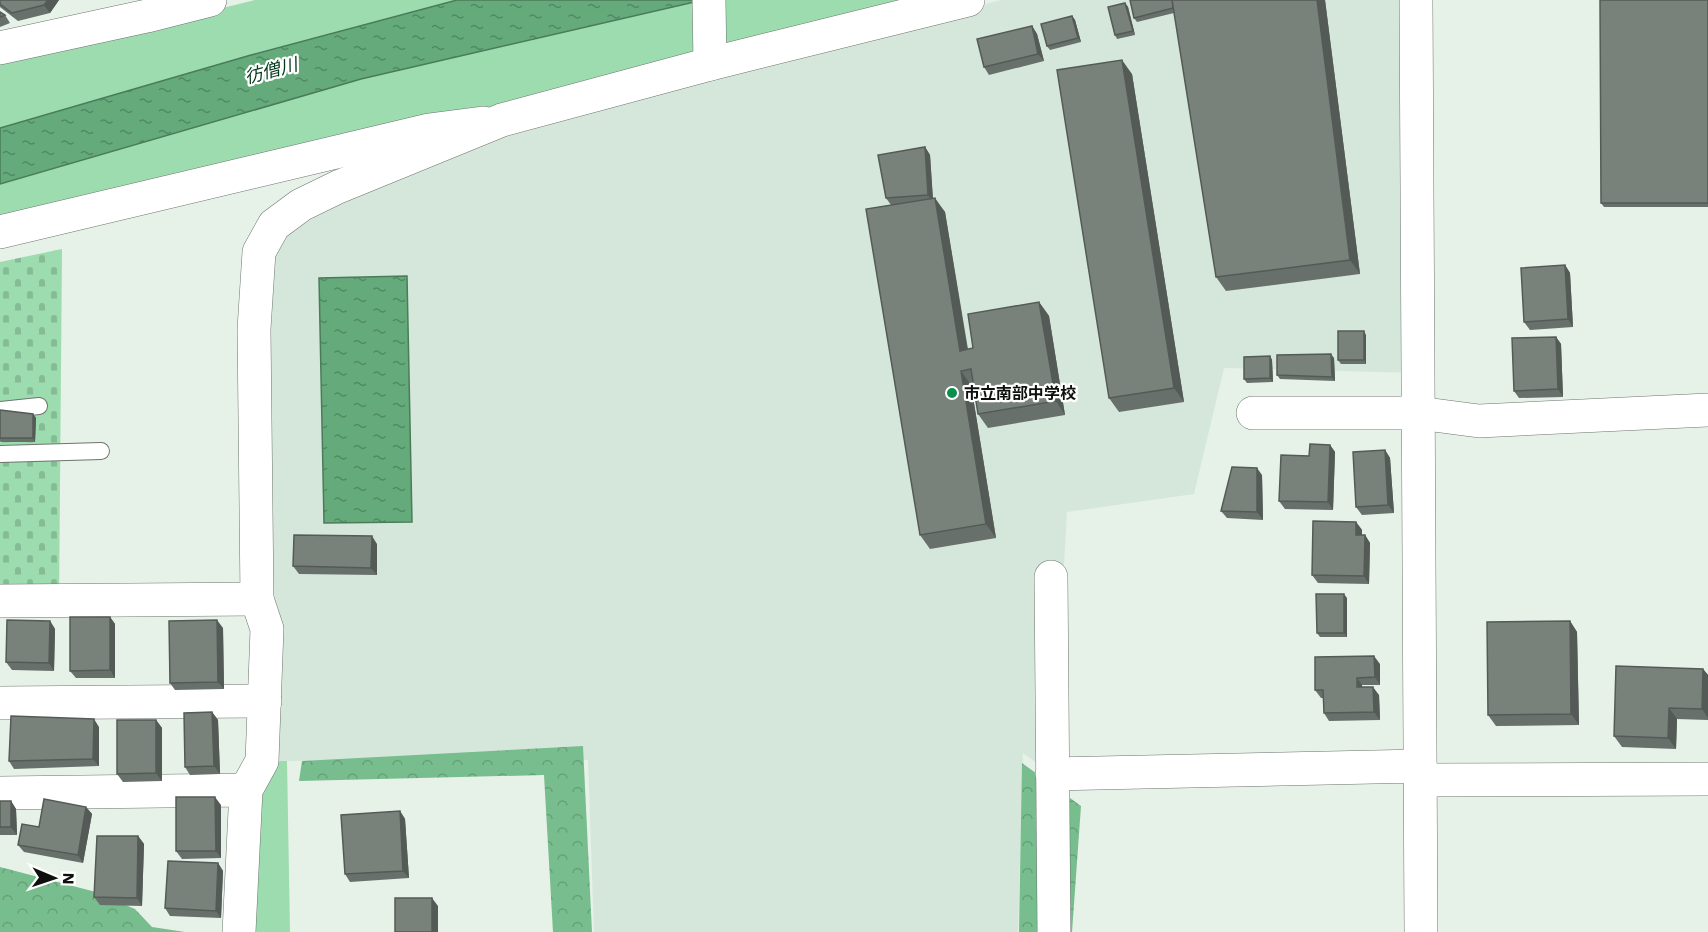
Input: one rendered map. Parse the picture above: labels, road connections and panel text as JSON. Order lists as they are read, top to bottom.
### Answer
{
  "water": ["彷僧川"],
  "places": ["市立南部中学校"],
  "north": "right"
}
